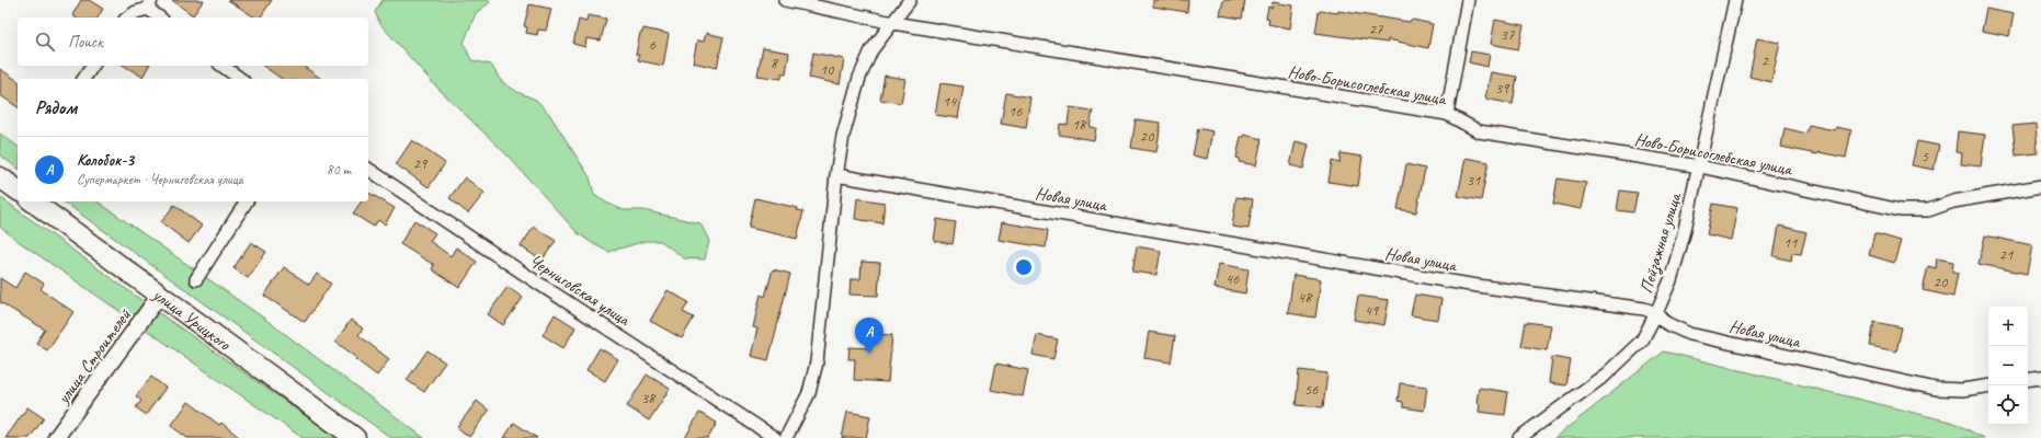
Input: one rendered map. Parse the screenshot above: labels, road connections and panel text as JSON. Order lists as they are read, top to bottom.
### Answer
{
  "streets": {
    "main road": ["улица Урицкого"],
    "street": [
      "Ново-Борисоглебская улица",
      "Новая улица",
      "Пейзажная улица",
      "Черниговская улица",
      "улица Строителей"
    ]
  },
  "crossings": [
    ["Ново-Борисоглебская улица", "Пейзажная улица"],
    ["Новая улица", "Пейзажная улица"],
    ["улица Урицкого", "улица Строителей"]
  ],
  "house_numbers": [
    "27",
    "37",
    "6",
    "2",
    "8",
    "10",
    "39",
    "14",
    "16",
    "18",
    "20",
    "5",
    "29",
    "31",
    "11",
    "21",
    "46",
    "20",
    "48",
    "49",
    "56",
    "38"
  ],
  "page": {
    "search": "Поиск",
    "heading": "Рядом",
    "list": [
      {
        "mark": "A",
        "name": "Колобок-3",
        "note": "Супермаркет · Черниговская улица",
        "value": "80 m"
      }
    ],
    "map_buttons": ["+", "−"],
    "pins": "A"
  }
}
